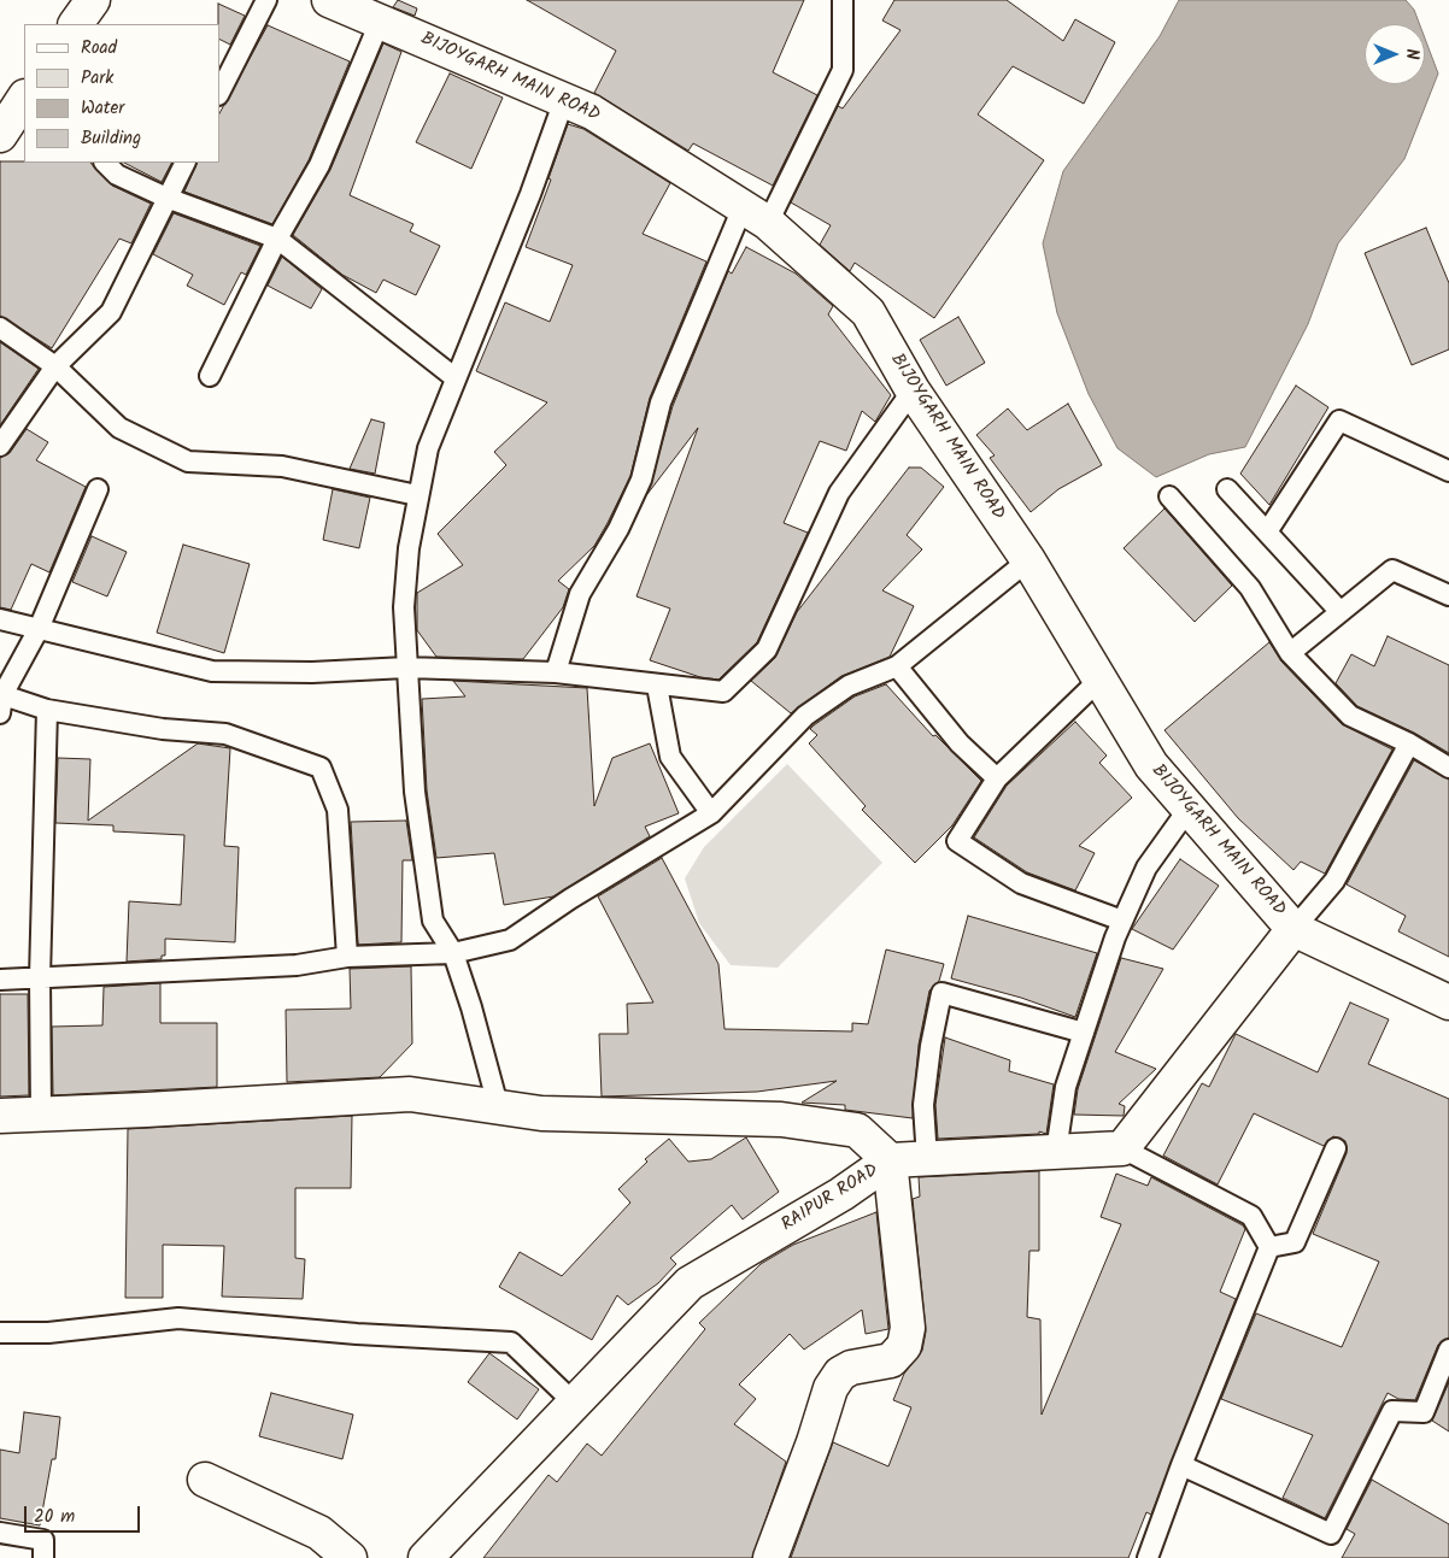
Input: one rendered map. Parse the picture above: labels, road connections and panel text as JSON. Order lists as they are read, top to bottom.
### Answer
{
  "streets": {
    "street": ["BIJOYGARH MAIN ROAD", "RAIPUR ROAD"]
  },
  "legend": [
    "Road",
    "Park",
    "Water",
    "Building"
  ],
  "scale_bar": "20 m",
  "north": "right"
}
